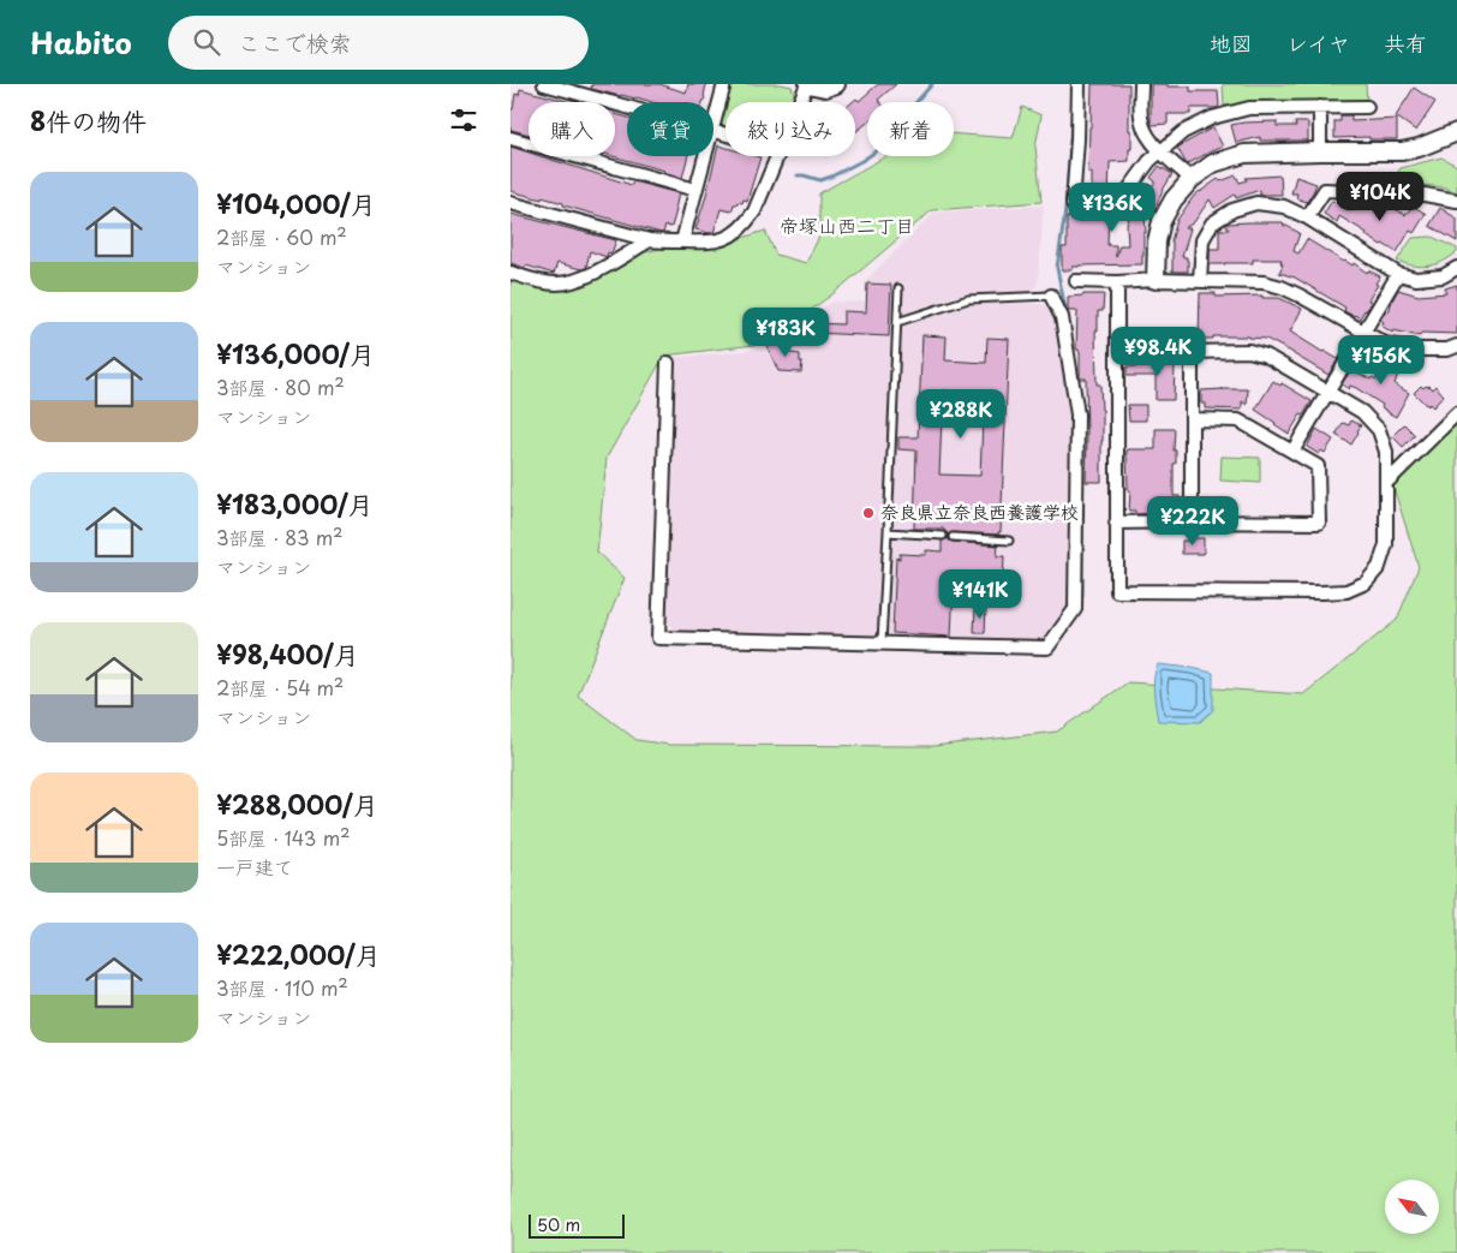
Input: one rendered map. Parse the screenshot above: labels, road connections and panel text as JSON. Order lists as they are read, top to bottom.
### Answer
{
  "districts": ["帝塚山西二丁目"],
  "places": ["奈良県立奈良西養護学校"],
  "scale_bar": "50 m",
  "north": "top left",
  "page": {
    "header": "Habito",
    "search": "ここで検索",
    "nav": ["地図", "レイヤ", "共有"],
    "heading": "8件の物件",
    "chip": [
      "購入",
      "賃貸",
      "絞り込み",
      "新着"
    ],
    "list": [
      {
        "name": "¥104,000/月",
        "note": "2部屋 · 60 m² · マンション"
      },
      {
        "name": "¥136,000/月",
        "note": "3部屋 · 80 m² · マンション"
      },
      {
        "name": "¥183,000/月",
        "note": "3部屋 · 83 m² · マンション"
      },
      {
        "name": "¥98,400/月",
        "note": "2部屋 · 54 m² · マンション"
      },
      {
        "name": "¥288,000/月",
        "note": "5部屋 · 143 m² · 一戸建て"
      },
      {
        "name": "¥222,000/月",
        "note": "3部屋 · 110 m² · マンション"
      }
    ],
    "price": [
      "¥104K",
      "¥136K",
      "¥183K",
      "¥98.4K",
      "¥156K",
      "¥288K",
      "¥222K",
      "¥141K"
    ],
    "scale": "50 m"
  }
}
